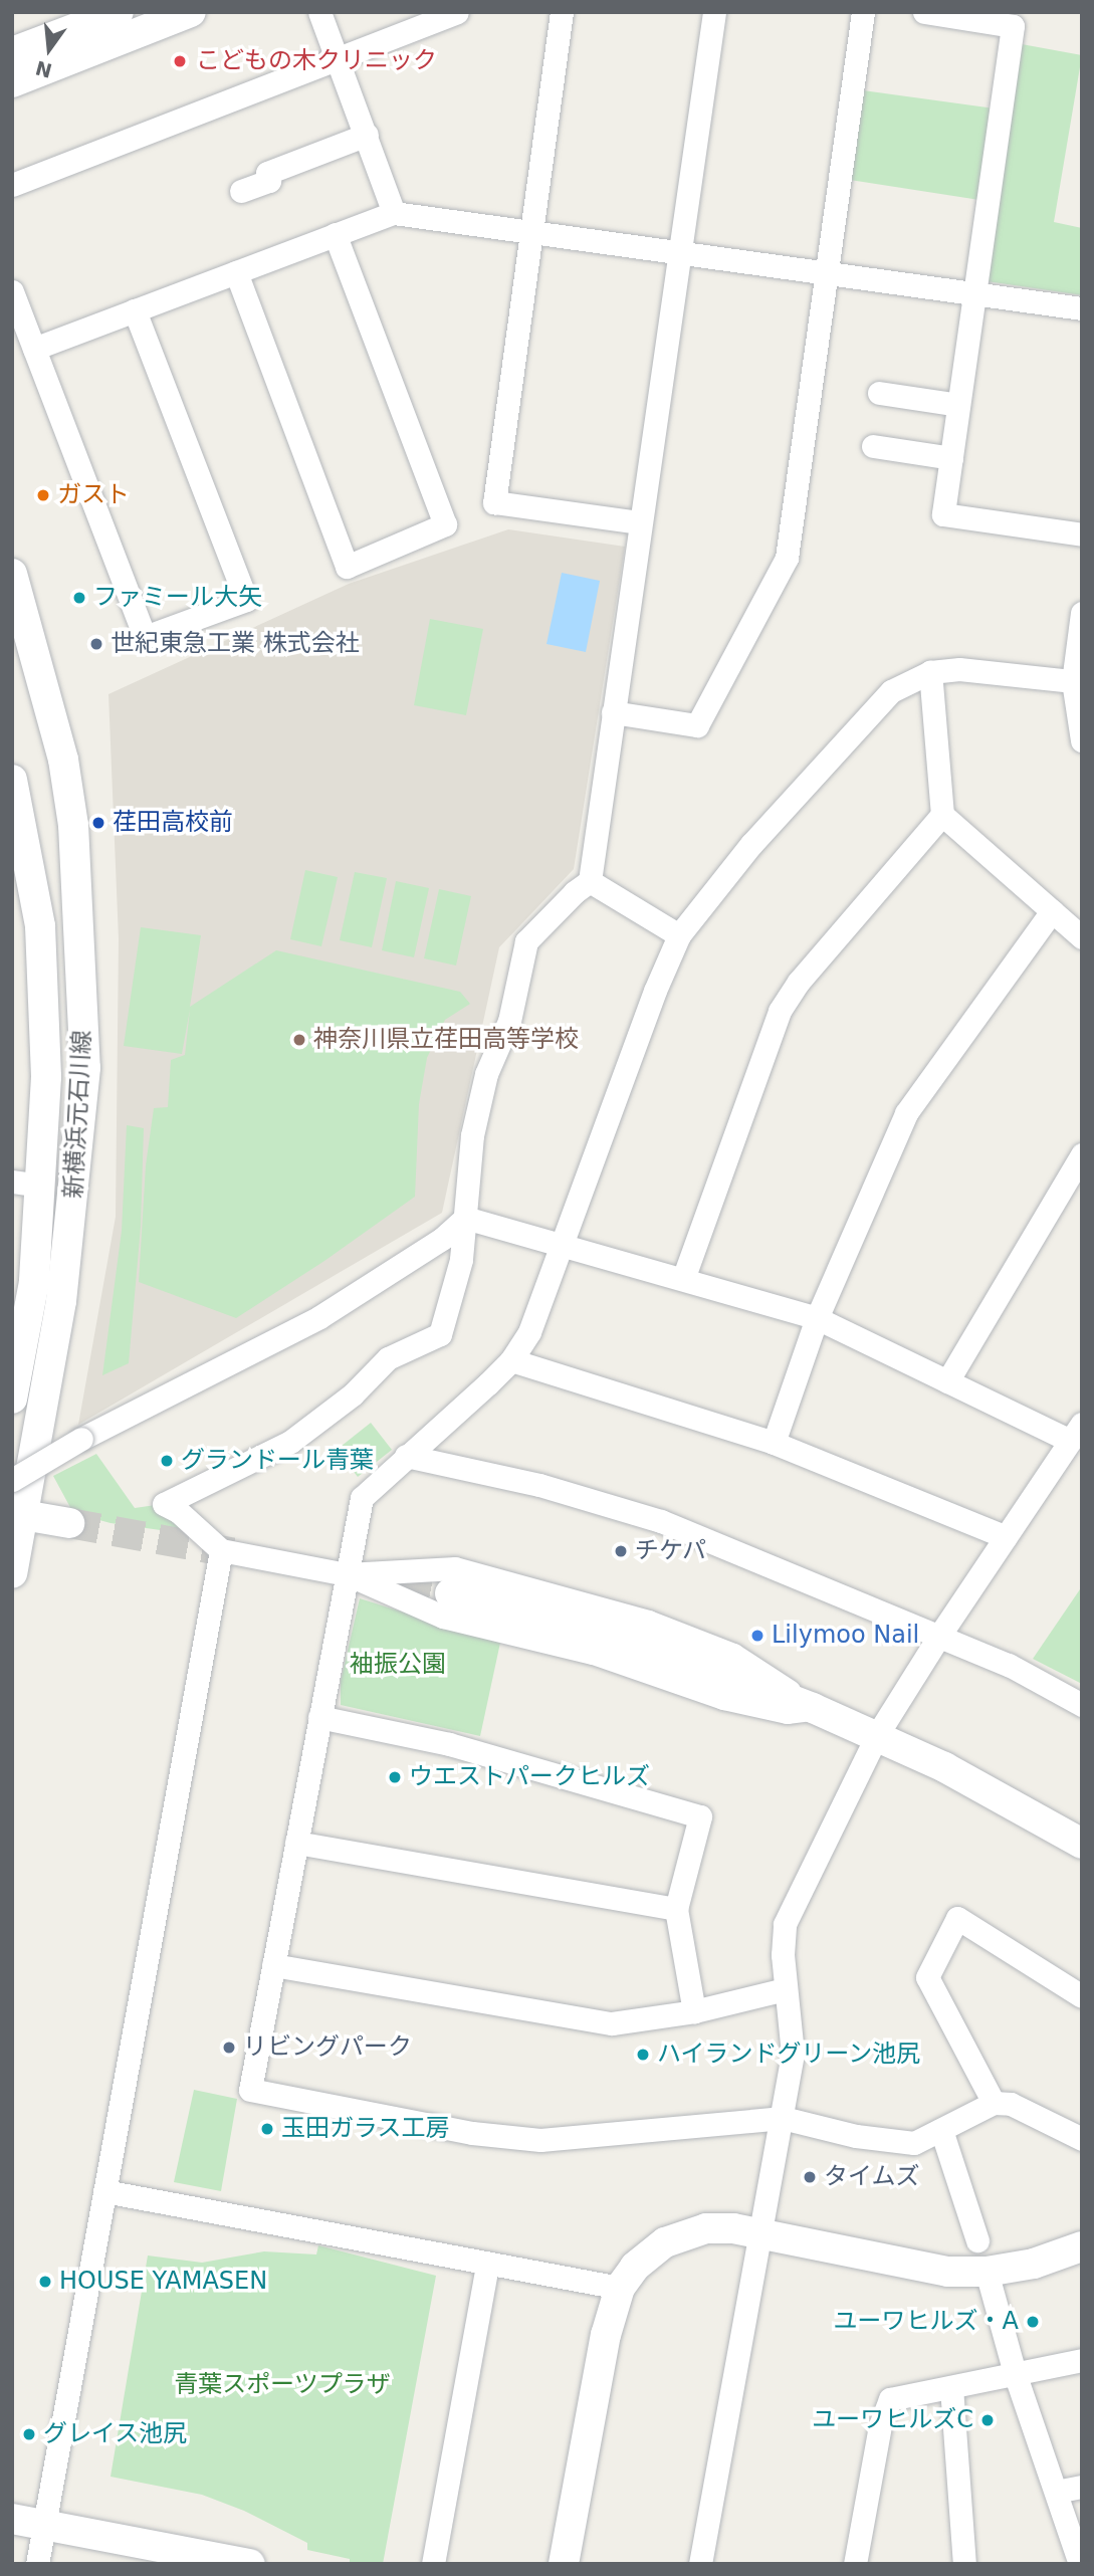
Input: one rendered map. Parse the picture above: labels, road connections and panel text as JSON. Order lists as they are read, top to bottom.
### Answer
{
  "streets": {
    "street": ["新横浜元石川線"]
  },
  "parks": ["袖振公園", "青葉スポーツプラザ"],
  "places": [
    "こどもの木クリニック",
    "ガスト",
    "ファミール大矢",
    "世紀東急工業 株式会社",
    "荏田高校前",
    "神奈川県立荏田高等学校",
    "グランドール青葉",
    "チケパ",
    "Lilymoo Nail",
    "ウエストパークヒルズ",
    "リビングパーク",
    "ハイランドグリーン池尻",
    "玉田ガラス工房",
    "タイムズ",
    "HOUSE YAMASEN",
    "ユーワヒルズ・A",
    "ユーワヒルズC",
    "グレイス池尻"
  ],
  "north": "bottom"
}
